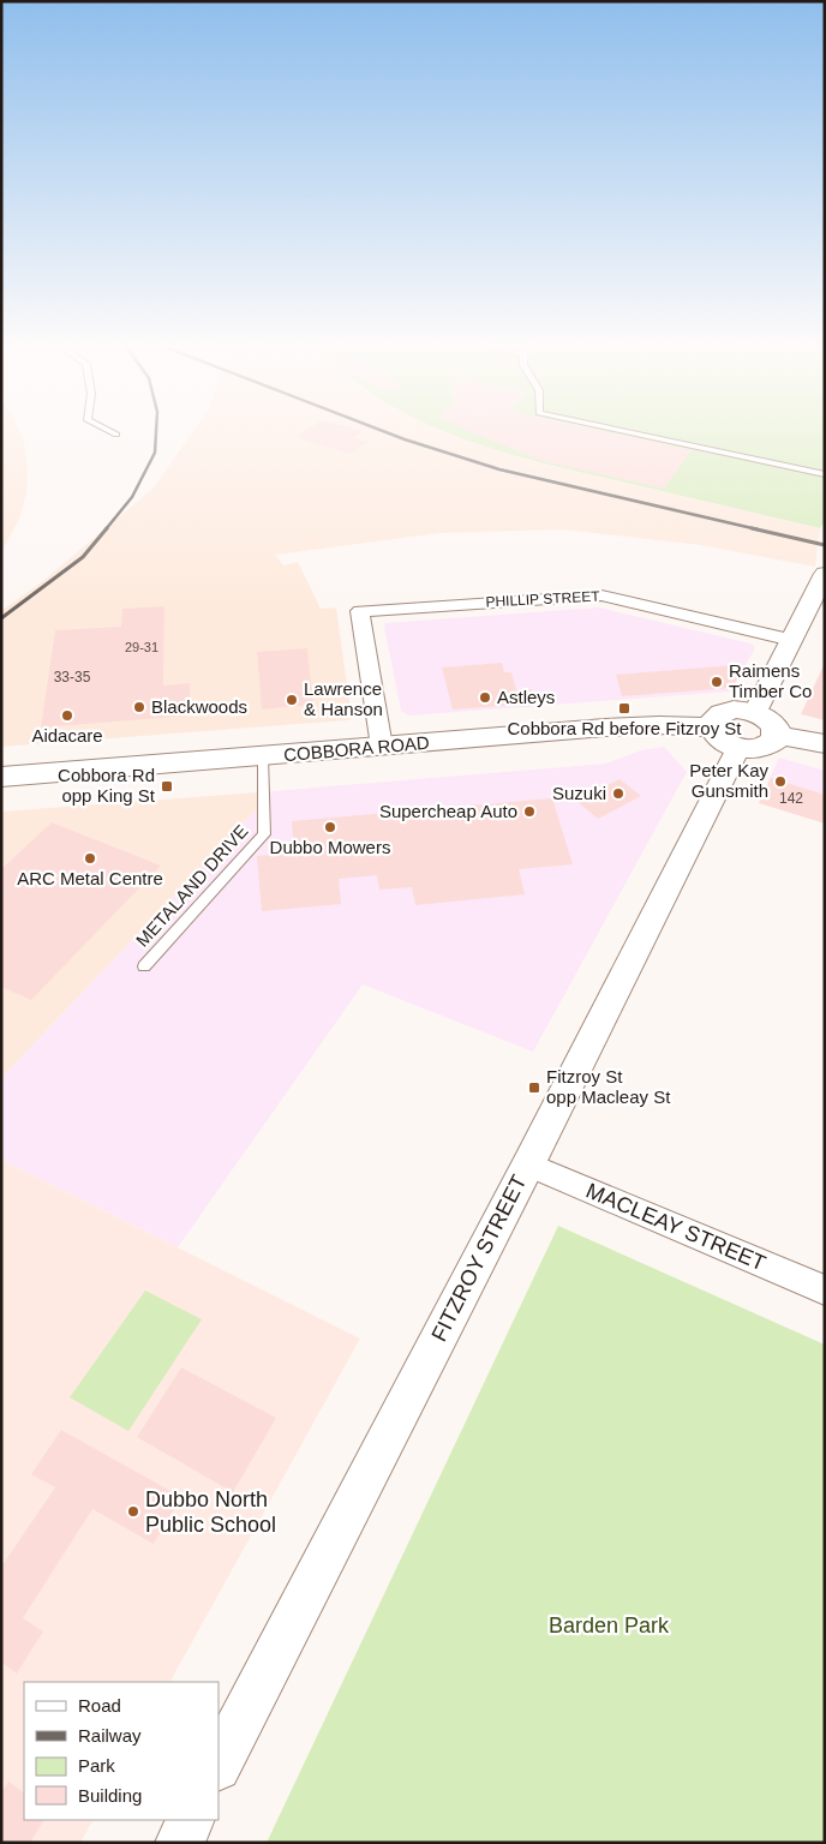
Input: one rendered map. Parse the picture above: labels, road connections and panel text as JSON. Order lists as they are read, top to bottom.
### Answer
{
  "streets": {
    "main road": ["COBBORA ROAD"],
    "street": ["PHILLIP STREET", "MACLEAY STREET", "FITZROY STREET"],
    "lane": ["METALAND DRIVE"]
  },
  "crossings": [
    ["PHILLIP STREET", "COBBORA ROAD"],
    ["COBBORA ROAD", "METALAND DRIVE"],
    ["COBBORA ROAD", "FITZROY STREET"],
    ["MACLEAY STREET", "FITZROY STREET"]
  ],
  "parks": ["Barden Park"],
  "places": {
    "other": [
      "Raimens Timber Co",
      "Astleys",
      "Lawrence & Hanson",
      "Blackwoods",
      "Aidacare",
      "Peter Kay Gunsmith",
      "Suzuki",
      "Supercheap Auto",
      "Dubbo Mowers",
      "ARC Metal Centre",
      "Dubbo North Public School"
    ],
    "transit": ["Cobbora Rd before Fitzroy St", "Cobbora Rd opp King St", "Fitzroy St opp Macleay St"]
  },
  "house_numbers": ["29-31", "33-35", "142"],
  "legend": [
    "Road",
    "Railway",
    "Park",
    "Building"
  ]
}
